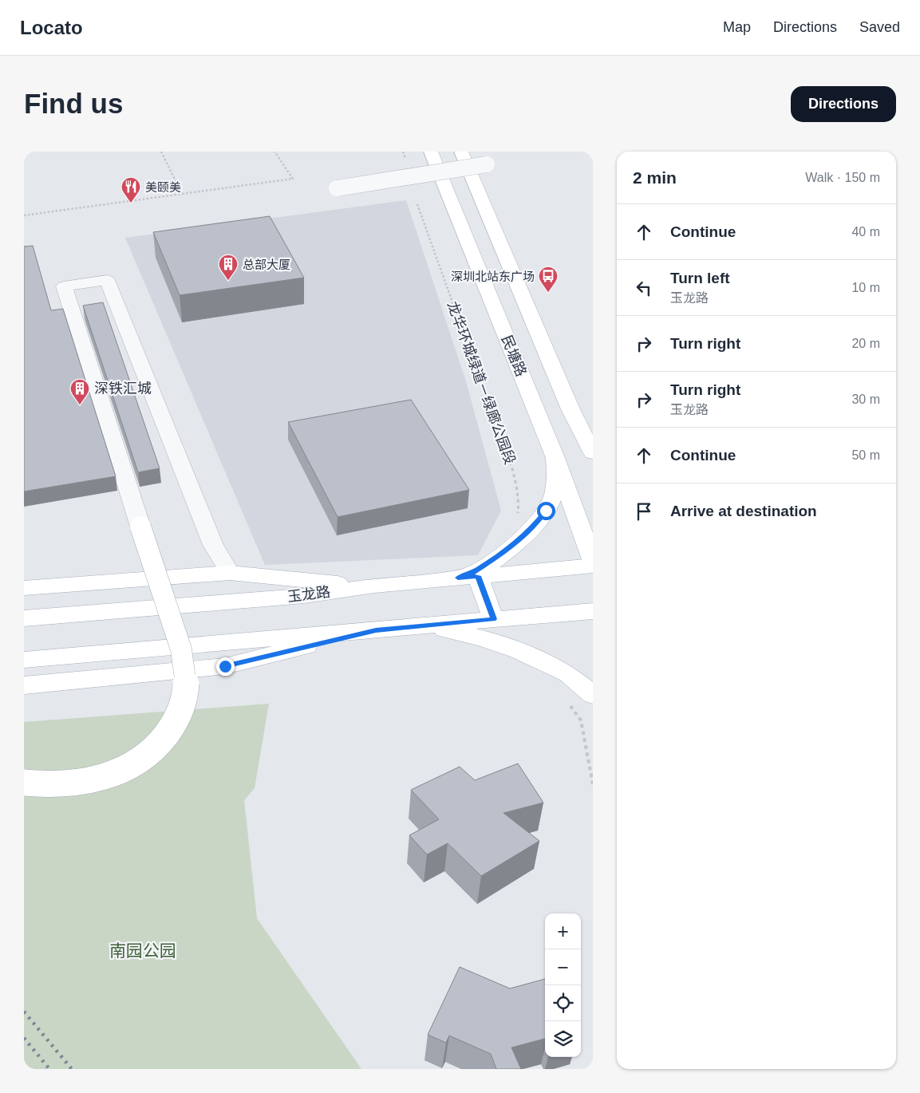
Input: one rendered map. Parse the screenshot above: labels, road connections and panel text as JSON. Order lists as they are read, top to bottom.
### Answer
{
  "streets": {
    "main road": ["民塘路", "玉龙路"],
    "path": ["龙华环城绿道－绿廊公园段"]
  },
  "parks": ["南园公园"],
  "places": {
    "restaurant": ["美颐美"],
    "building": ["总部大厦", "深铁汇城"],
    "bus stop": ["深圳北站东广场"]
  },
  "page": {
    "header": "Locato",
    "nav": ["Map", "Directions", "Saved"],
    "buttons": "Directions",
    "title": "Find us",
    "heading": ["2 min", "Walk · 150 m"],
    "list": [
      ["Continue", "40 m"],
      ["Turn left", "玉龙路", "10 m"],
      ["Turn right", "20 m"],
      ["Turn right", "玉龙路", "30 m"],
      ["Continue", "50 m"],
      "Arrive at destination"
    ],
    "map_buttons": ["+", "−"]
  }
}
